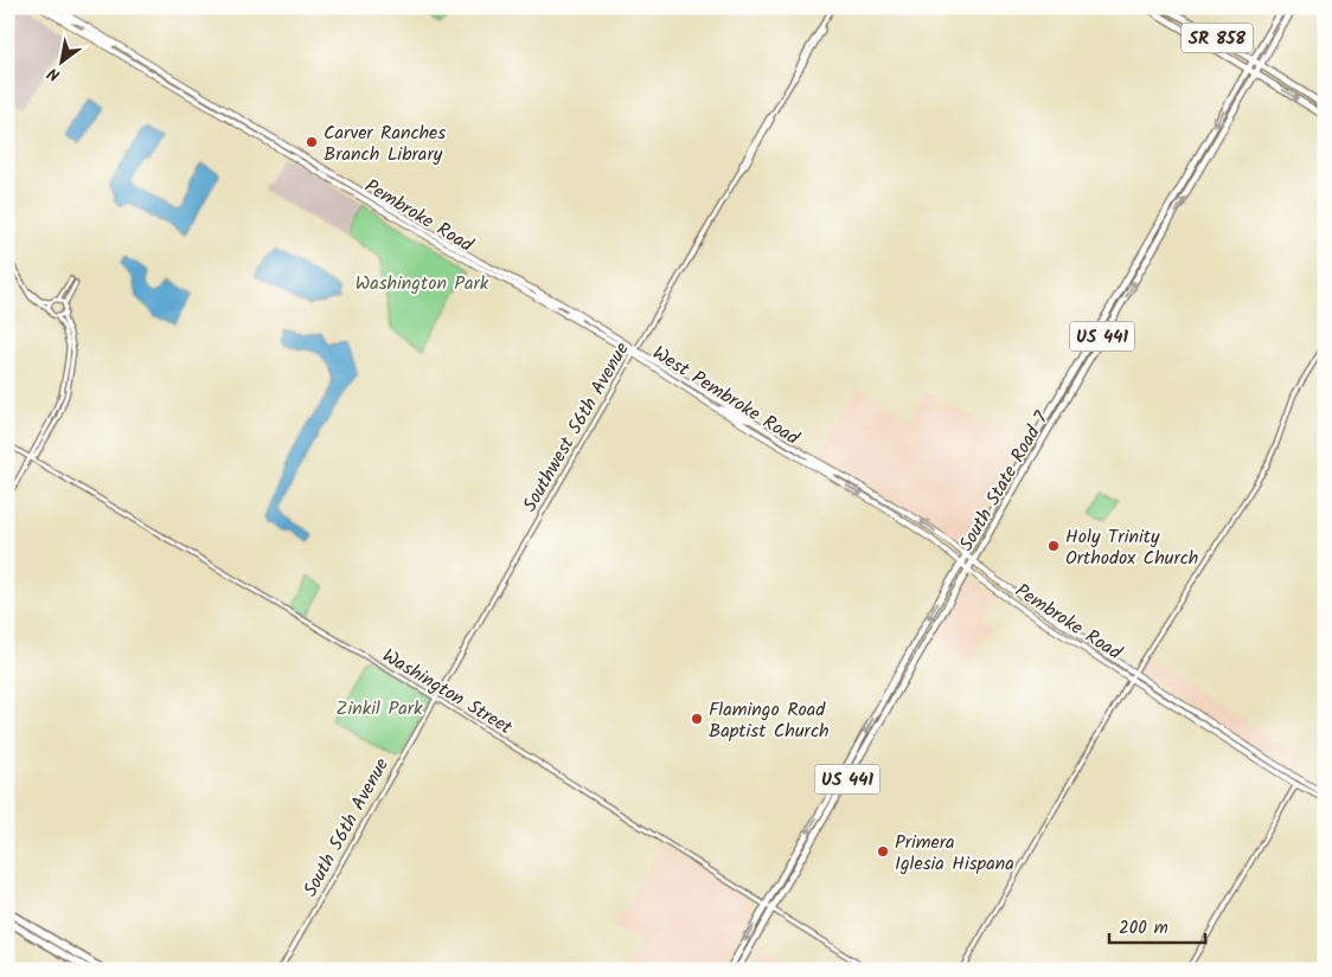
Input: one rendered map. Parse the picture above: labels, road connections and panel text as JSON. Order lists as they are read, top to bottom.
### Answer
{
  "streets": {
    "main road": [
      "SR 858",
      "Pembroke Road",
      "US 441",
      "West Pembroke Road",
      "South State Road 7"
    ],
    "street": ["Southwest 56th Avenue", "Washington Street", "South 56th Avenue"]
  },
  "crossings": [
    ["SR 858", "South State Road 7"],
    ["Pembroke Road", "West Pembroke Road"],
    ["Pembroke Road", "Southwest 56th Avenue"],
    ["Pembroke Road", "South State Road 7"],
    ["West Pembroke Road", "Southwest 56th Avenue"],
    ["Southwest 56th Avenue", "Washington Street"],
    ["Southwest 56th Avenue", "South 56th Avenue"],
    ["South State Road 7", "Washington Street"],
    ["Washington Street", "South 56th Avenue"]
  ],
  "parks": ["Washington Park", "Zinkil Park"],
  "places": [
    "Carver Ranches Branch Library",
    "Holy Trinity Orthodox Church",
    "Flamingo Road Baptist Church",
    "Primera Iglesia Hispana"
  ],
  "scale_bar": "200 m",
  "north": "bottom left"
}
